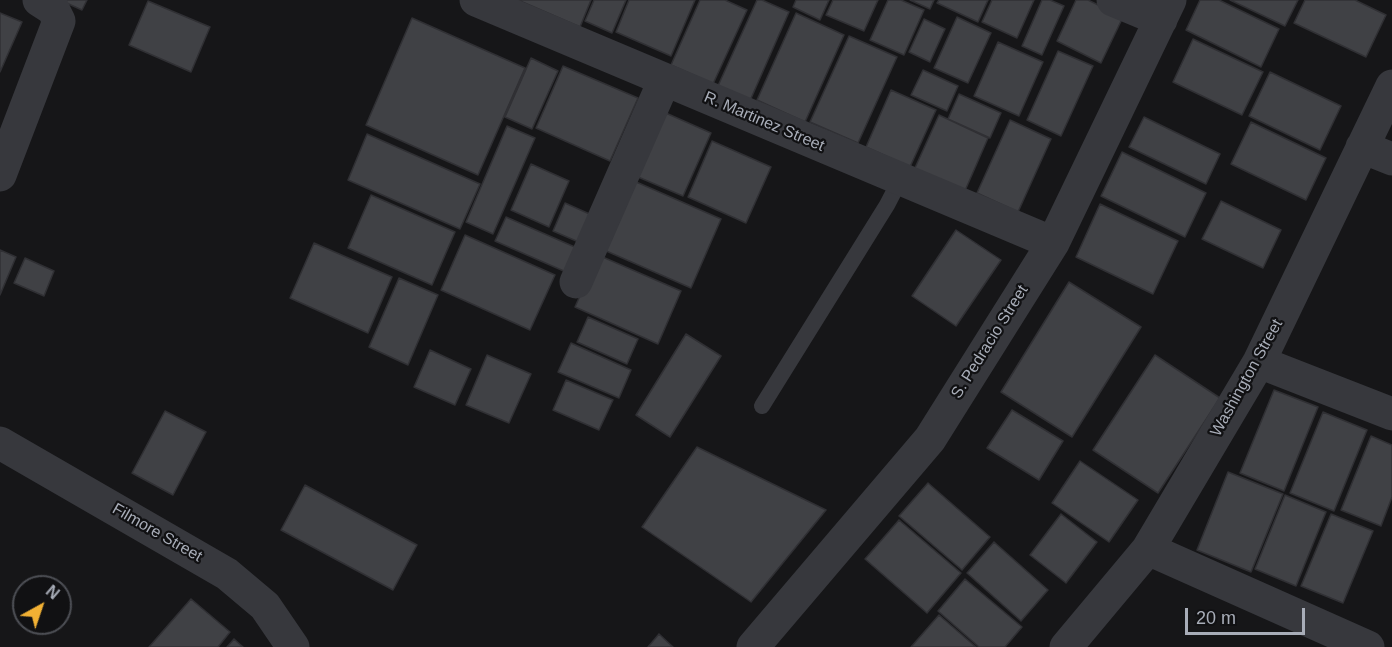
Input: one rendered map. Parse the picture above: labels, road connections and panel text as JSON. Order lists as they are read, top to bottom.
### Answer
{
  "streets": {
    "street": [
      "R. Martinez Street",
      "S. Pedracio Street",
      "Washington Street",
      "Filmore Street"
    ]
  },
  "crossings": [
    ["R. Martinez Street", "S. Pedracio Street"]
  ],
  "scale_bar": "20 m",
  "north": "top right"
}
